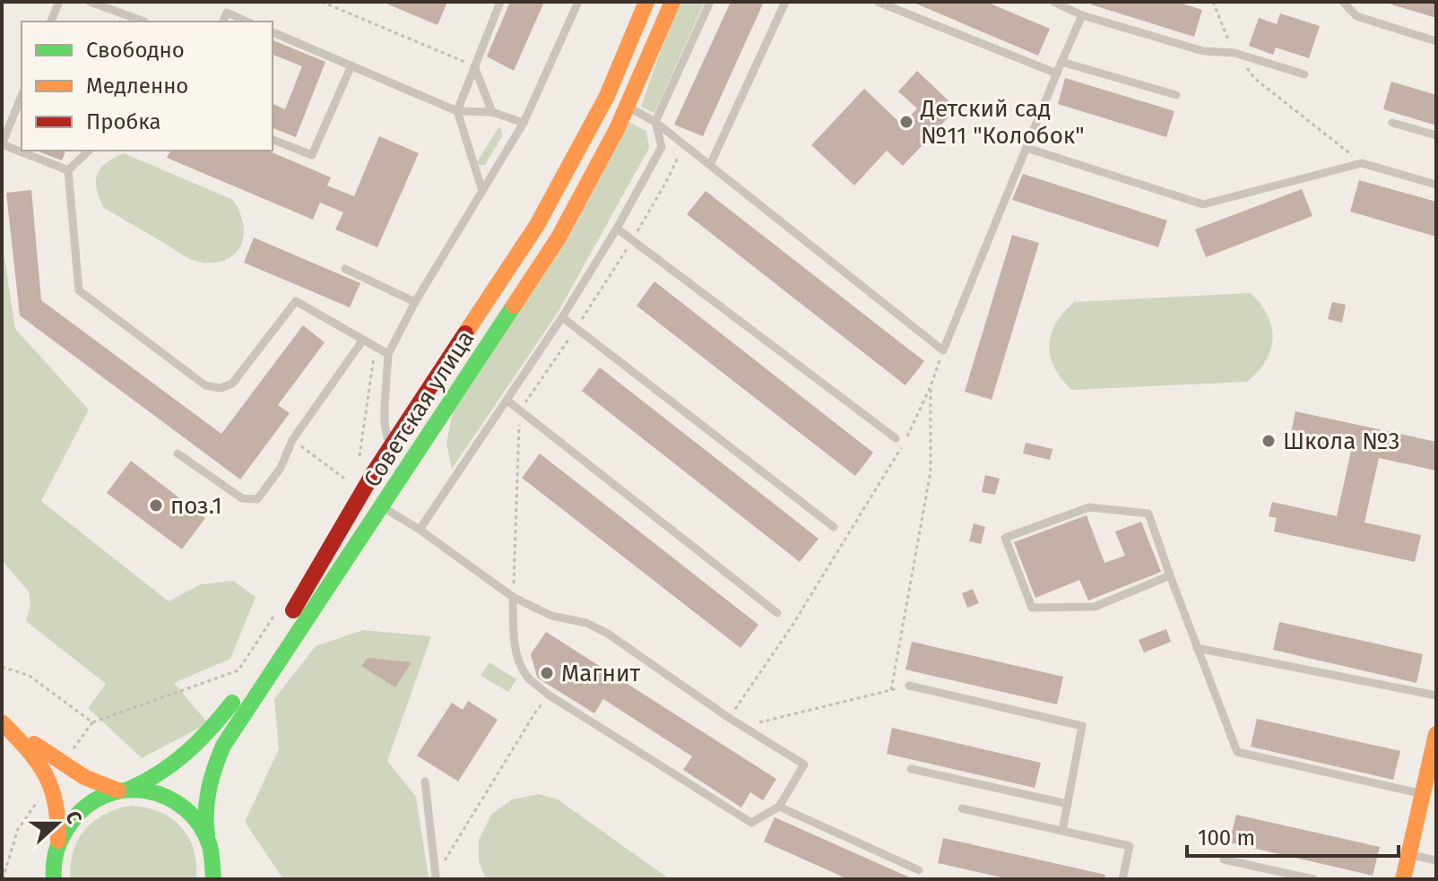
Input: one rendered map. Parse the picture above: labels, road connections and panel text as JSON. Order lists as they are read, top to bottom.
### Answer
{
  "streets": {
    "main road": ["Советская улица"]
  },
  "places": [
    "Детский сад №11 \"Колобок\"",
    "Школа №3",
    "поз.1",
    "Магнит"
  ],
  "legend": ["Свободно", "Медленно", "Пробка"],
  "scale_bar": "100 m",
  "north": "right"
}
